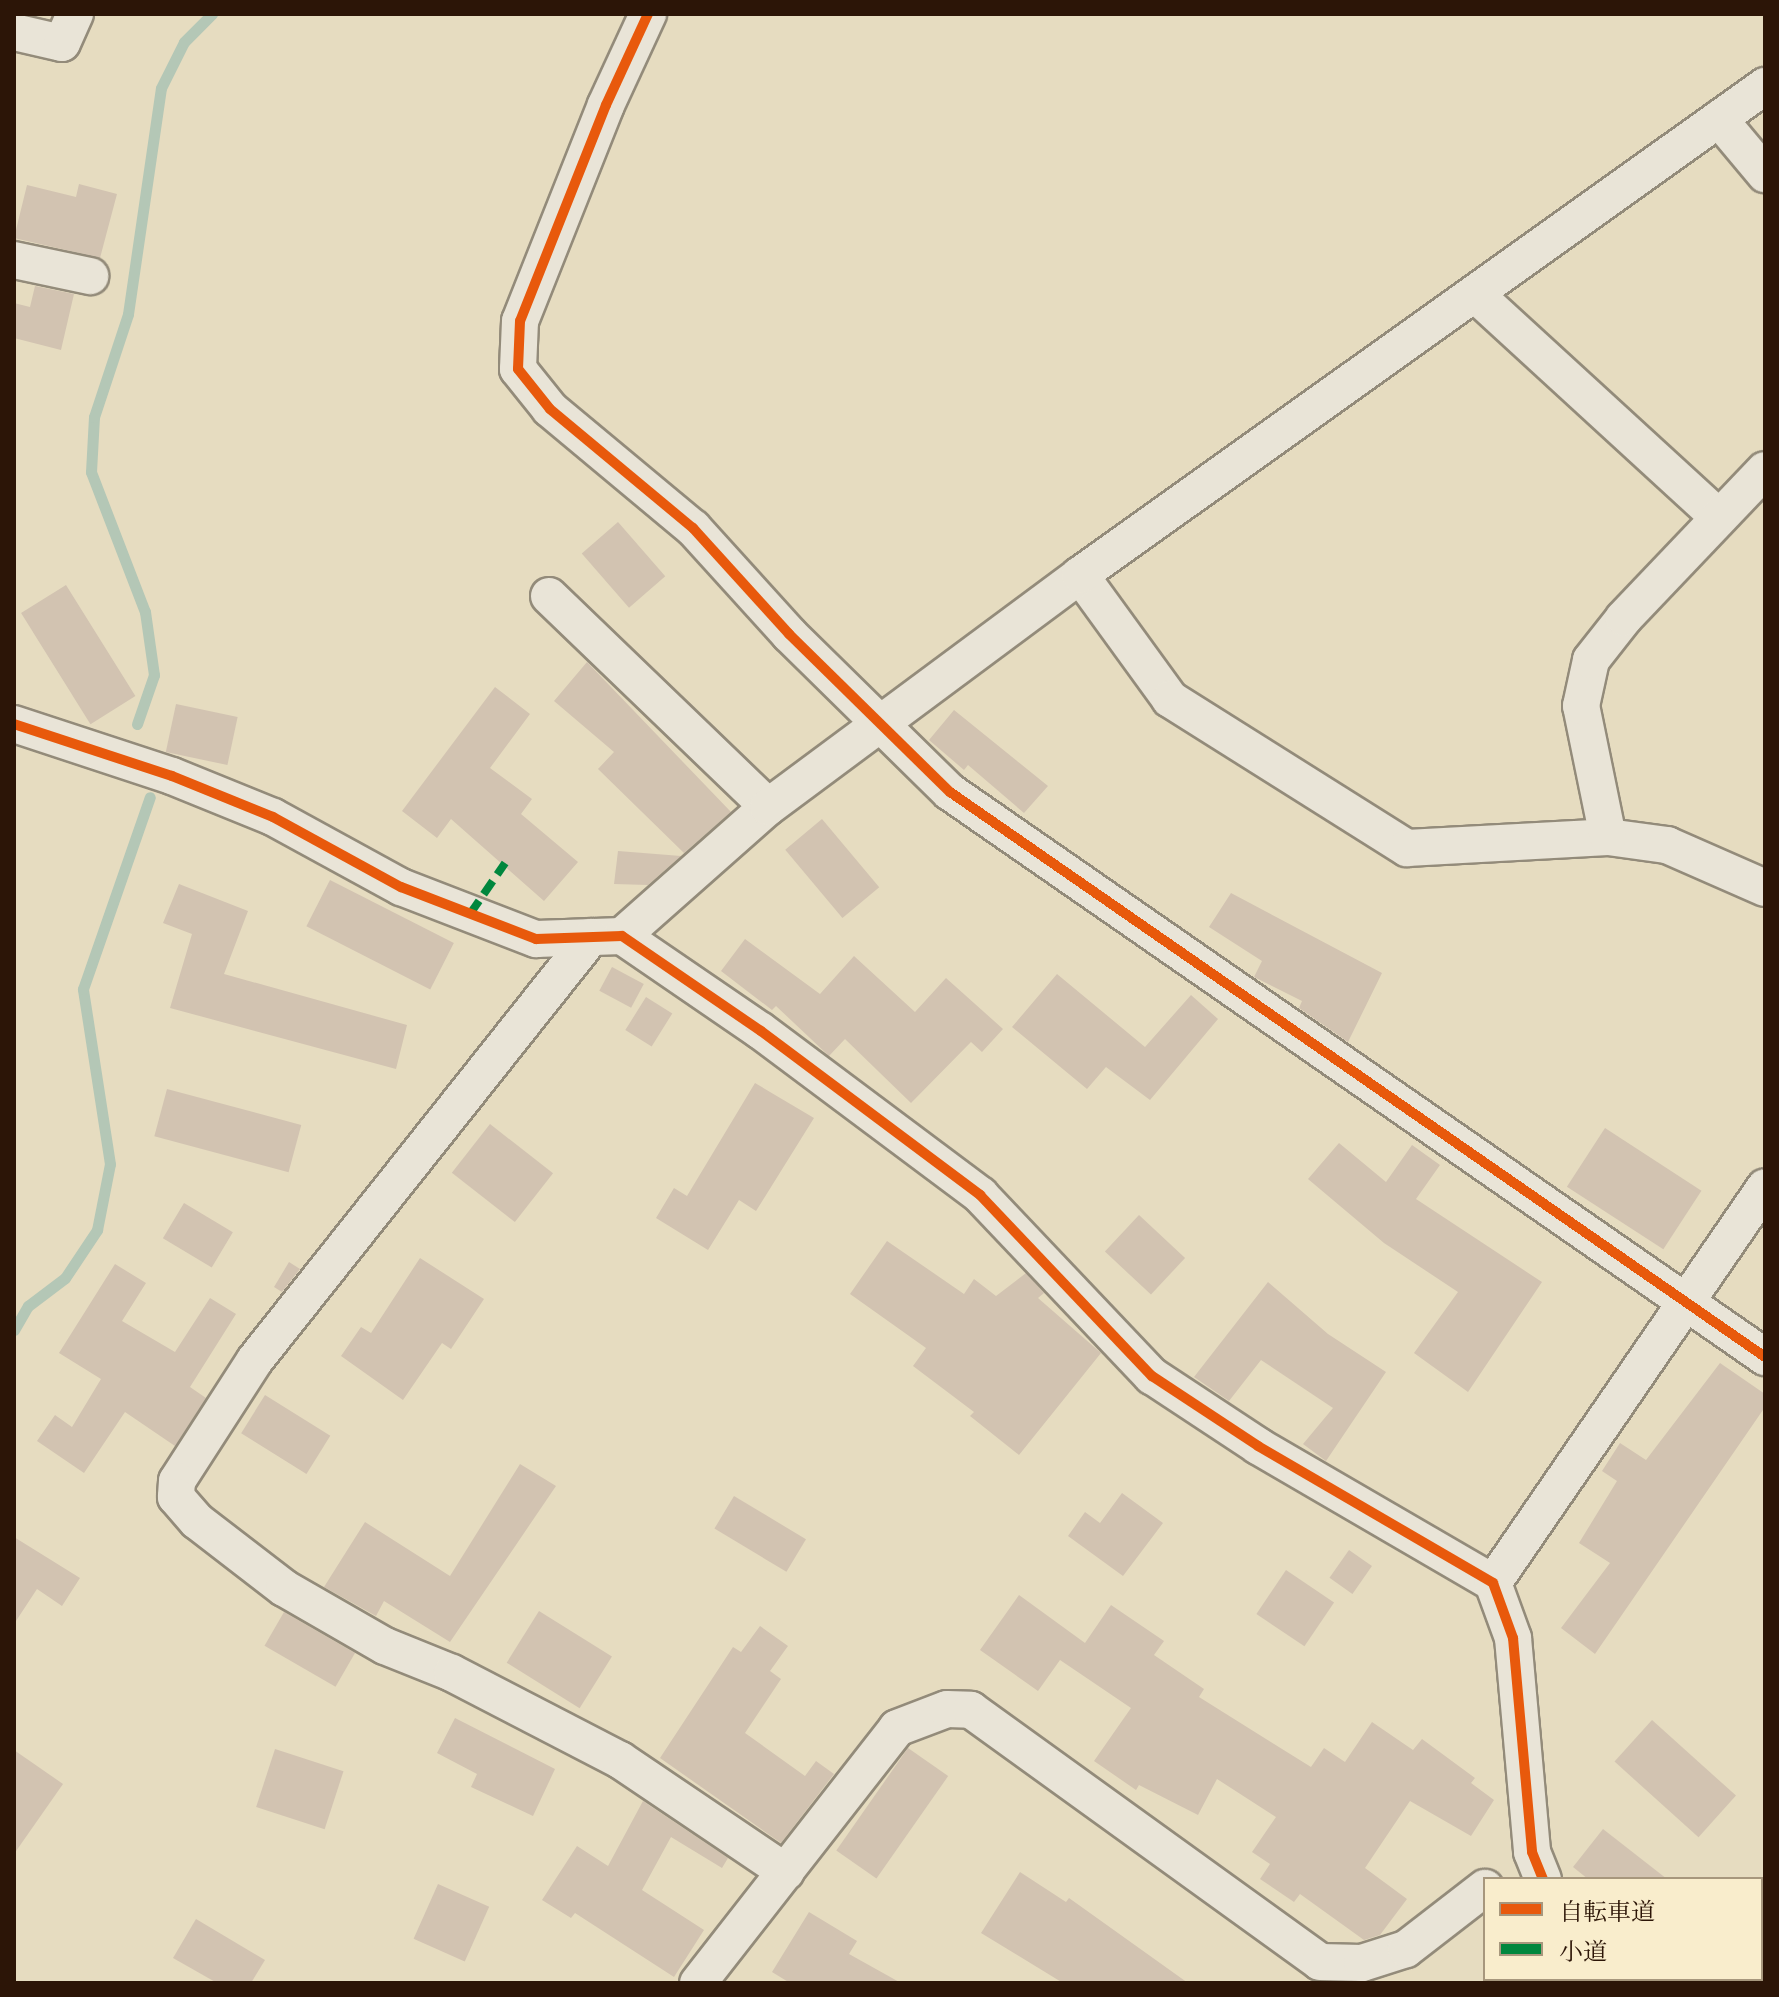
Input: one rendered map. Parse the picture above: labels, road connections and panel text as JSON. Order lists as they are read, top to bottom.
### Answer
{
  "legend": ["自転車道", "小道"]
}
